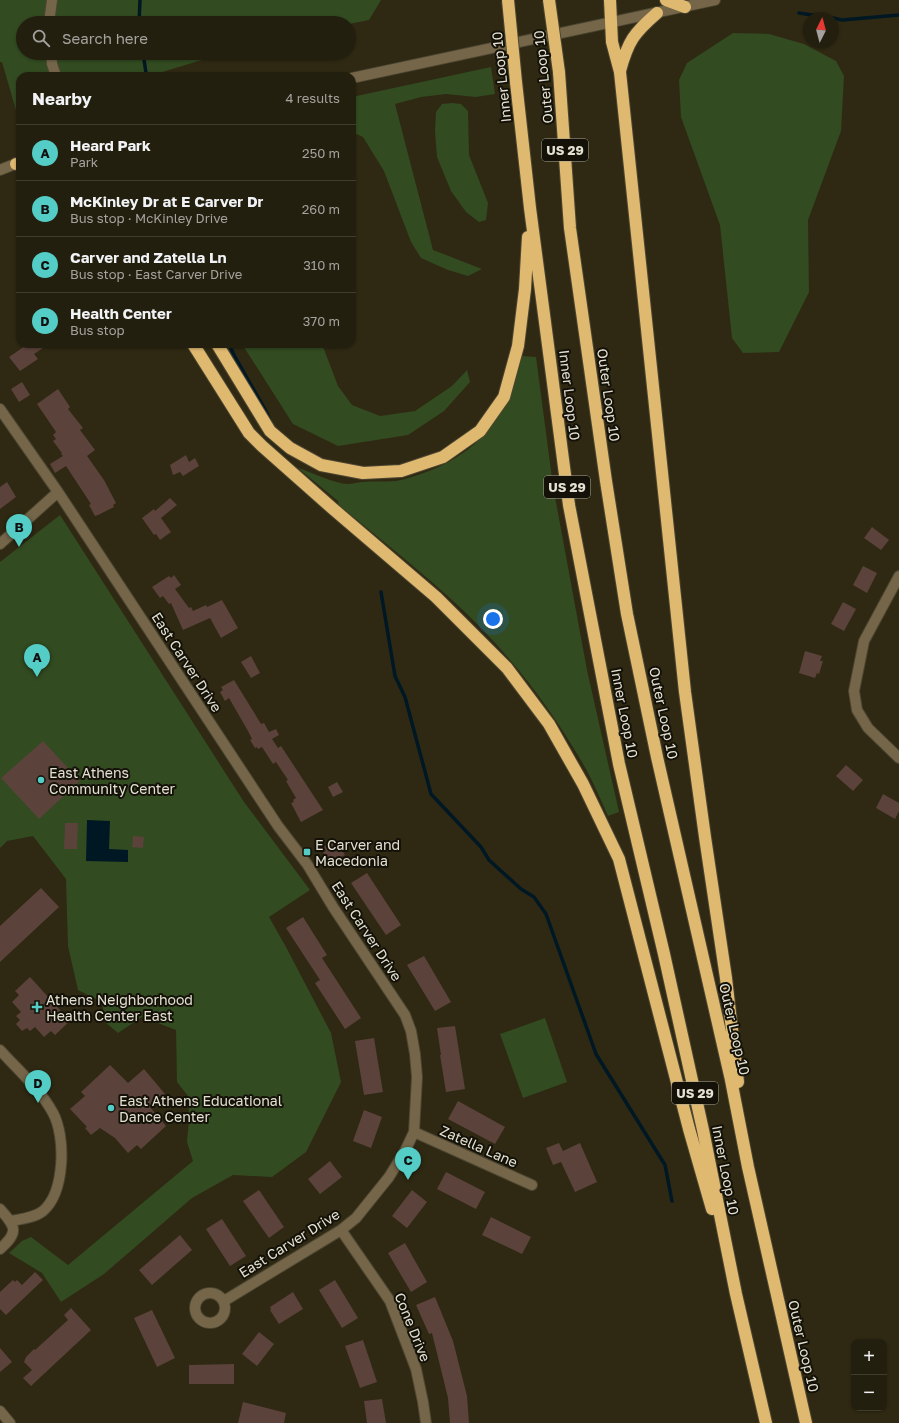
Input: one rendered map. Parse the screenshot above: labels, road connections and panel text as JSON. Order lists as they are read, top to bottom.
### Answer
{
  "streets": {
    "highway": ["Inner Loop 10", "Outer Loop 10", "US 29"],
    "street": ["East Carver Drive", "Zatella Lane", "Cone Drive"]
  },
  "crossings": [
    ["East Carver Drive", "Zatella Lane"],
    ["East Carver Drive", "Cone Drive"]
  ],
  "places": {
    "other": ["East Athens Community Center", "East Athens Educational Dance Center"],
    "transit": ["E Carver and Macedonia"],
    "health": ["Athens Neighborhood Health Center East"]
  },
  "north": "top",
  "page": {
    "search": "Search here",
    "heading": ["Nearby", "4 results"],
    "list": [
      {
        "mark": "A",
        "name": "Heard Park",
        "note": "Park",
        "value": "250 m"
      },
      {
        "mark": "B",
        "name": "McKinley Dr at E Carver Dr",
        "note": "Bus stop · McKinley Drive",
        "value": "260 m"
      },
      {
        "mark": "C",
        "name": "Carver and Zatella Ln",
        "note": "Bus stop · East Carver Drive",
        "value": "310 m"
      },
      {
        "mark": "D",
        "name": "Health Center",
        "note": "Bus stop",
        "value": "370 m"
      }
    ],
    "pins": [
      "B",
      "A",
      "D",
      "C"
    ],
    "map_buttons": ["+", "−"]
  }
}
